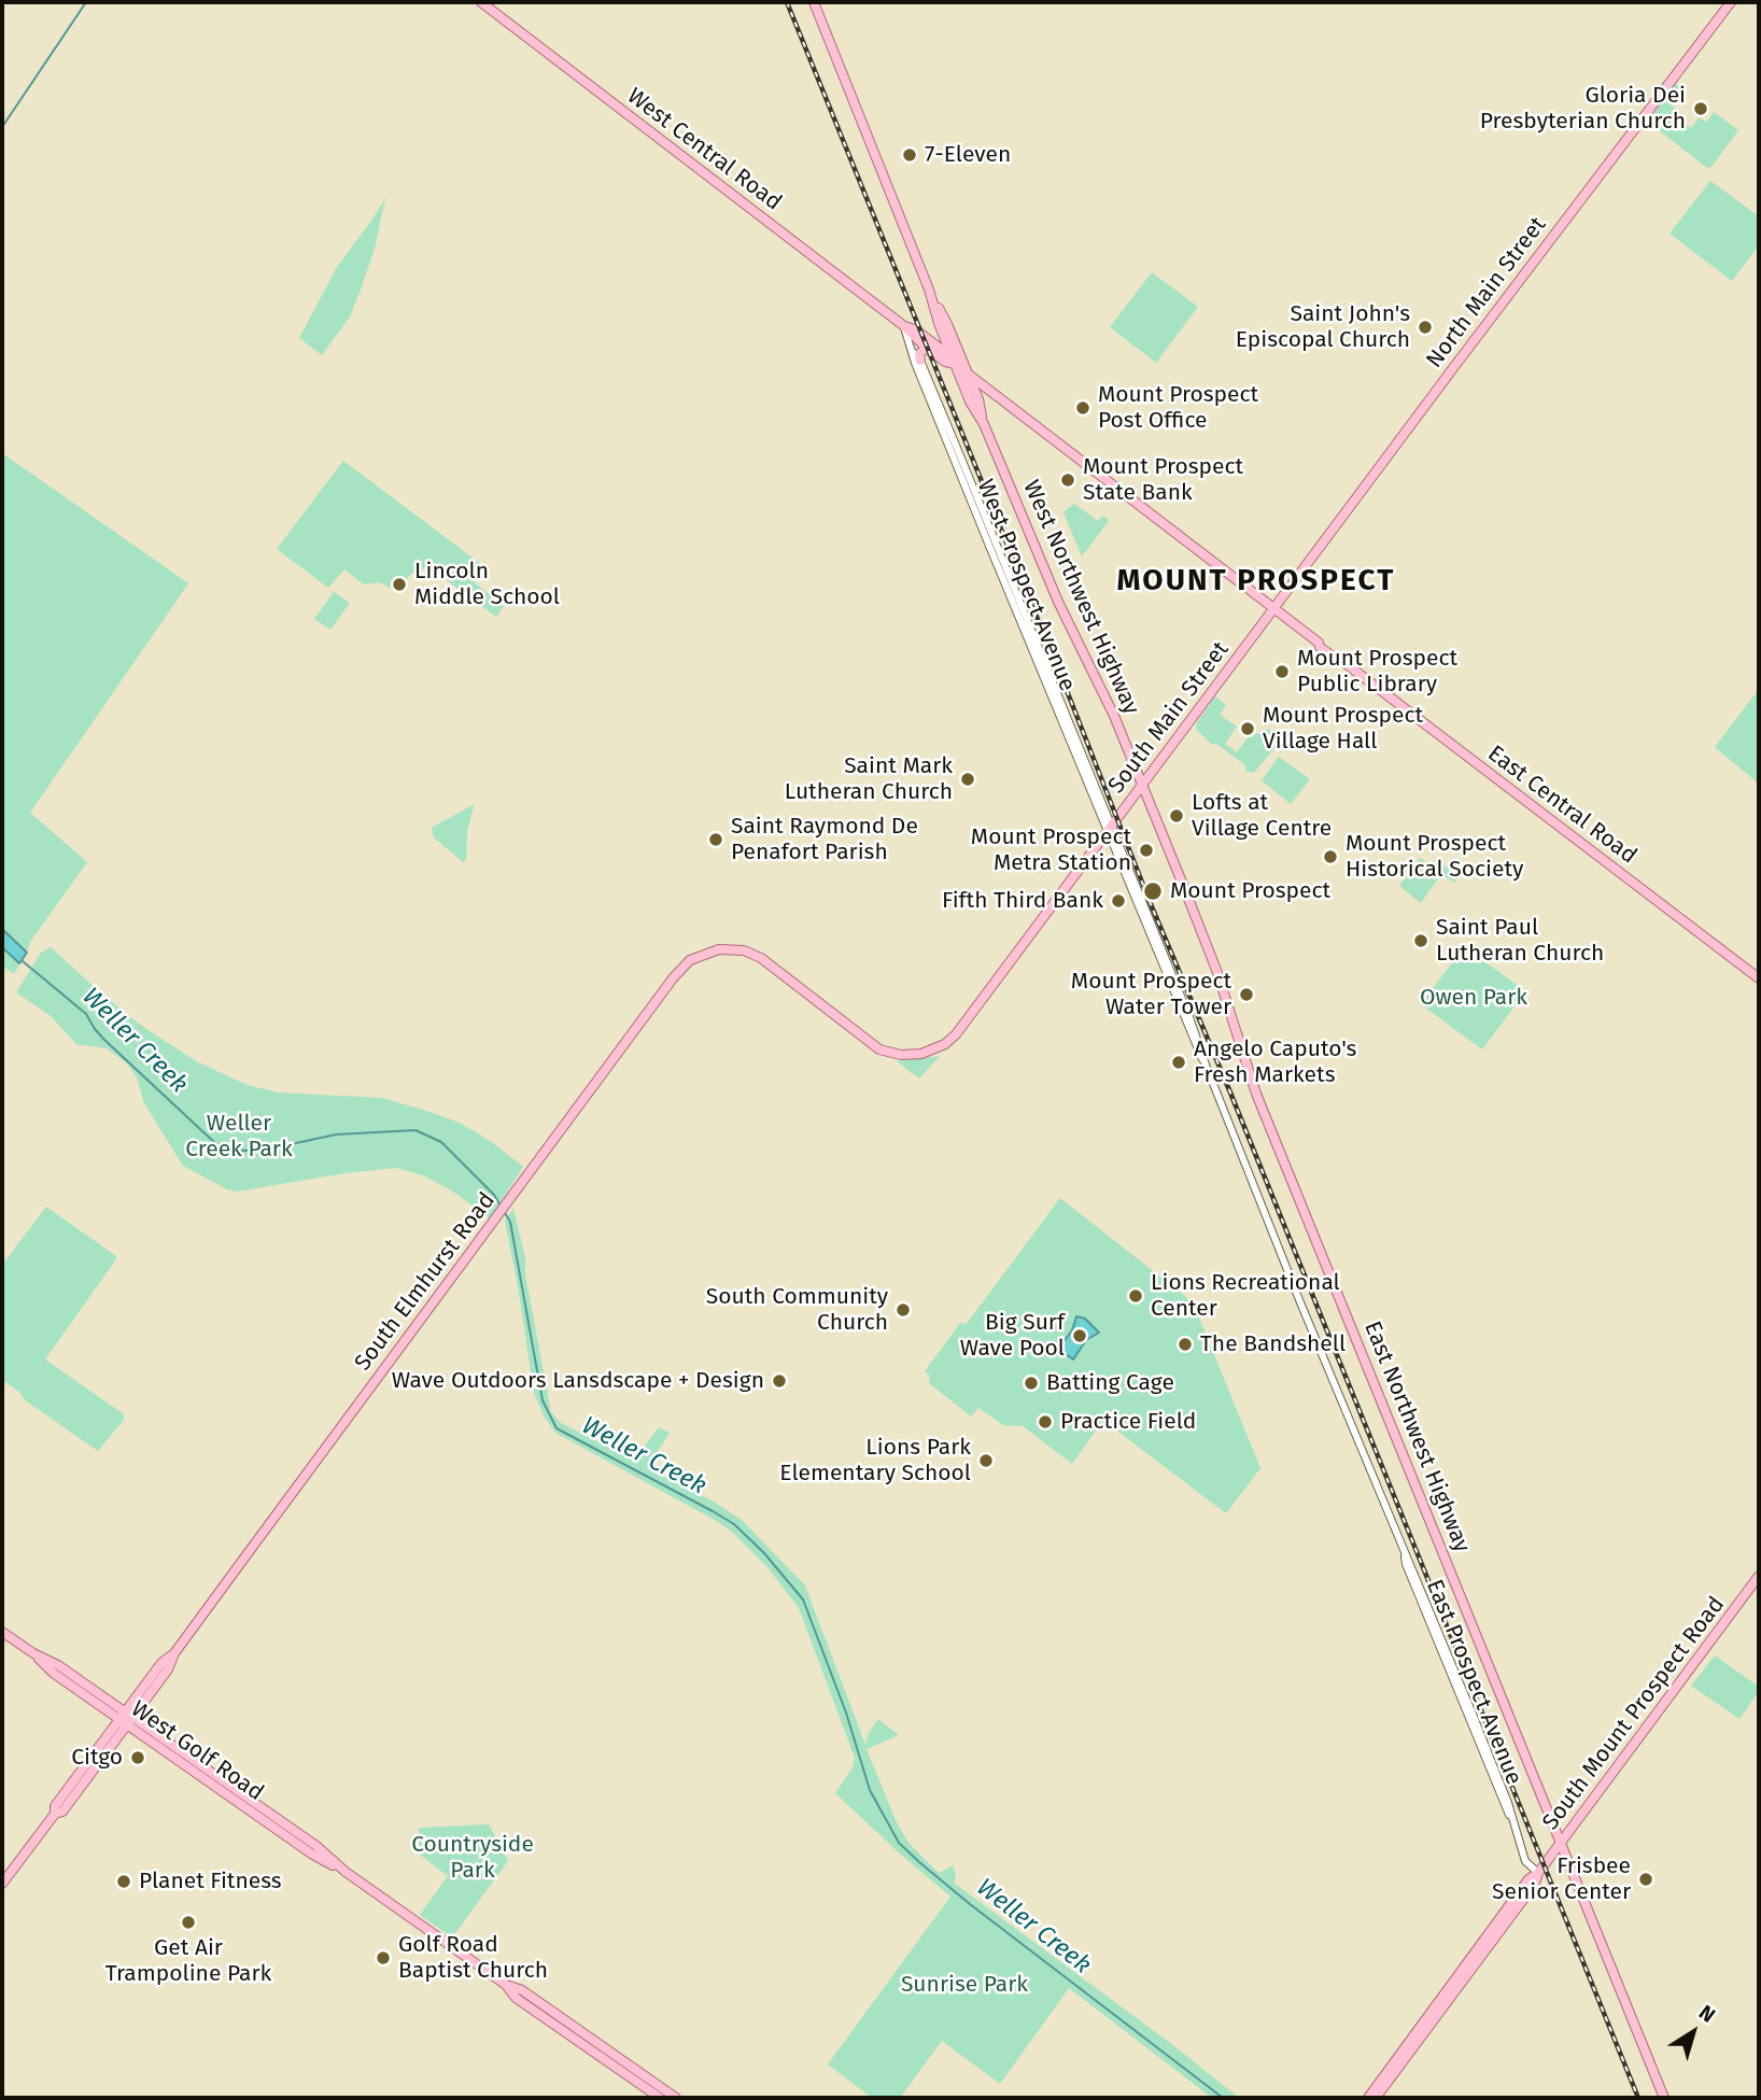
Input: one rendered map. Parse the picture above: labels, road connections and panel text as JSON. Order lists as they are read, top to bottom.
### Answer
{
  "streets": {
    "main road": [
      "West Central Road",
      "North Main Street",
      "West Northwest Highway",
      "South Main Street",
      "East Central Road",
      "South Elmhurst Road",
      "East Northwest Highway",
      "South Mount Prospect Road",
      "West Golf Road"
    ],
    "street": ["West Prospect Avenue", "East Prospect Avenue"]
  },
  "crossings": [
    ["West Central Road", "North Main Street"],
    ["West Central Road", "West Prospect Avenue"],
    ["West Central Road", "West Northwest Highway"],
    ["West Central Road", "South Main Street"],
    ["West Central Road", "East Central Road"],
    ["North Main Street", "South Main Street"],
    ["North Main Street", "East Central Road"],
    ["West Prospect Avenue", "South Main Street"],
    ["West Prospect Avenue", "East Prospect Avenue"],
    ["West Northwest Highway", "South Main Street"],
    ["West Northwest Highway", "East Northwest Highway"],
    ["South Main Street", "East Central Road"],
    ["South Main Street", "South Elmhurst Road"],
    ["South Main Street", "East Northwest Highway"],
    ["South Main Street", "East Prospect Avenue"],
    ["South Elmhurst Road", "West Golf Road"],
    ["East Northwest Highway", "South Mount Prospect Road"],
    ["East Prospect Avenue", "South Mount Prospect Road"]
  ],
  "districts": ["MOUNT PROSPECT"],
  "water": ["Weller Creek"],
  "parks": [
    "Owen Park",
    "Weller Creek Park",
    "Countryside Park",
    "Sunrise Park"
  ],
  "places": [
    "Gloria Dei Presbyterian Church",
    "7-Eleven",
    "Saint John's Episcopal Church",
    "Mount Prospect Post Office",
    "Mount Prospect State Bank",
    "Lincoln Middle School",
    "Mount Prospect Public Library",
    "Mount Prospect Village Hall",
    "Saint Mark Lutheran Church",
    "Lofts at Village Centre",
    "Saint Raymond De Penafort Parish",
    "Mount Prospect Metra Station",
    "Mount Prospect Historical Society",
    "Mount Prospect",
    "Fifth Third Bank",
    "Saint Paul Lutheran Church",
    "Mount Prospect Water Tower",
    "Angelo Caputo's Fresh Markets",
    "Lions Recreational Center",
    "South Community Church",
    "Big Surf Wave Pool",
    "The Bandshell",
    "Wave Outdoors Lansdscape + Design",
    "Batting Cage",
    "Practice Field",
    "Lions Park Elementary School",
    "Citgo",
    "Frisbee Senior Center",
    "Planet Fitness",
    "Get Air Trampoline Park",
    "Golf Road Baptist Church"
  ],
  "north": "top right"
}
